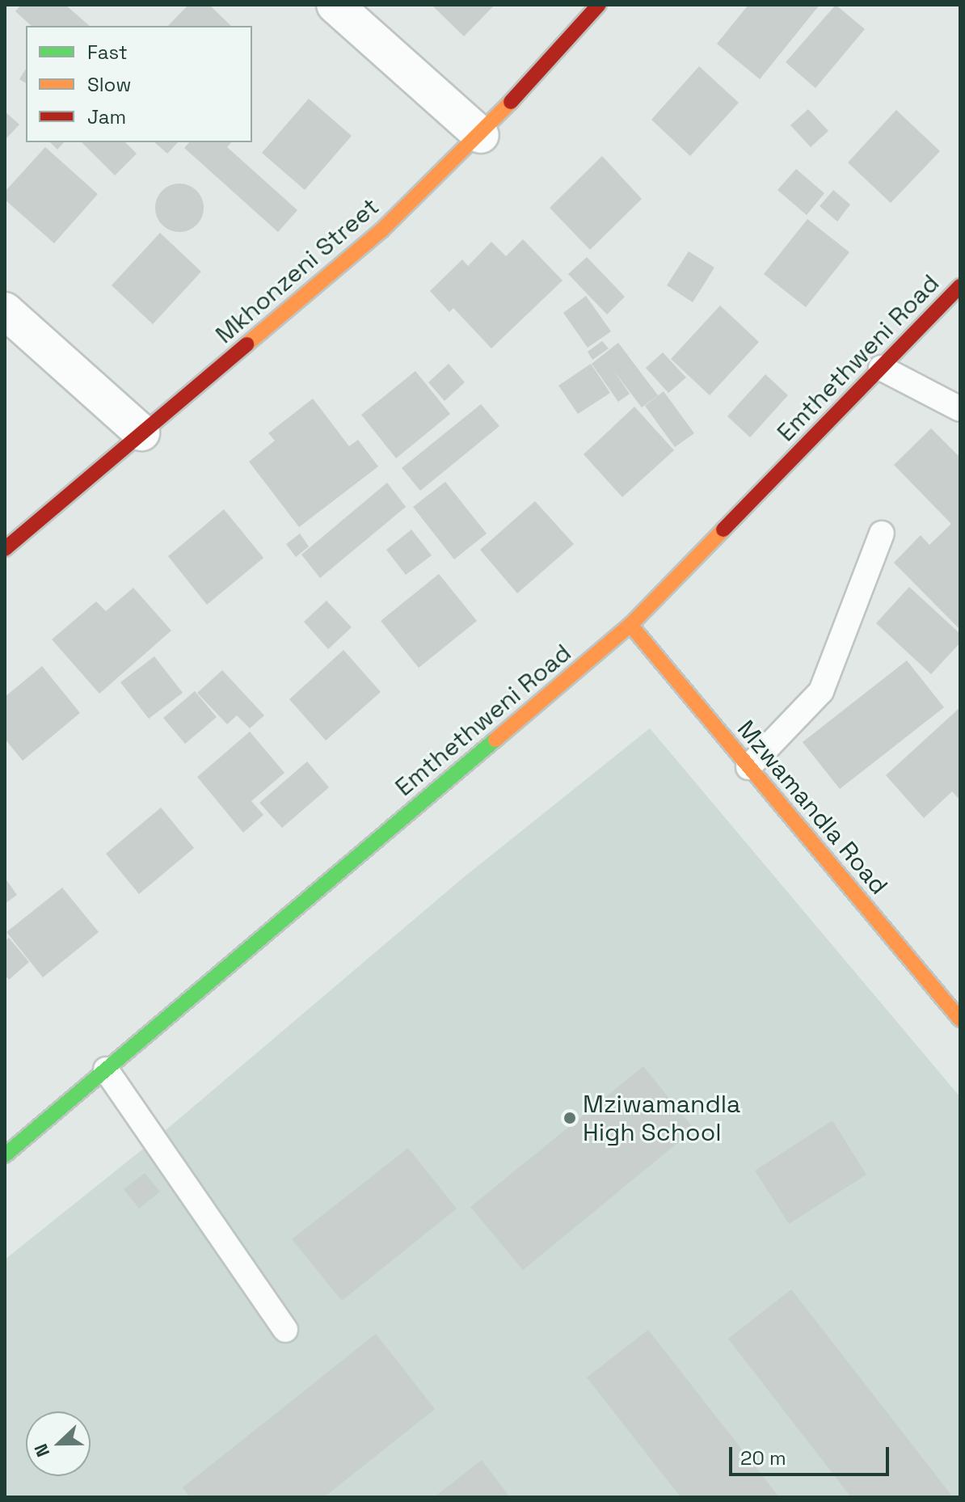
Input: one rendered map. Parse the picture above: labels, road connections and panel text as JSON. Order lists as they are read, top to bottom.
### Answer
{
  "streets": {
    "street": ["Mkhonzeni Street", "Emthethweni Road", "Mzwamandla Road"]
  },
  "crossings": [
    ["Emthethweni Road", "Mzwamandla Road"]
  ],
  "places": ["Mziwamandla High School"],
  "legend": ["Fast", "Slow", "Jam"],
  "scale_bar": "20 m",
  "north": "left"
}
